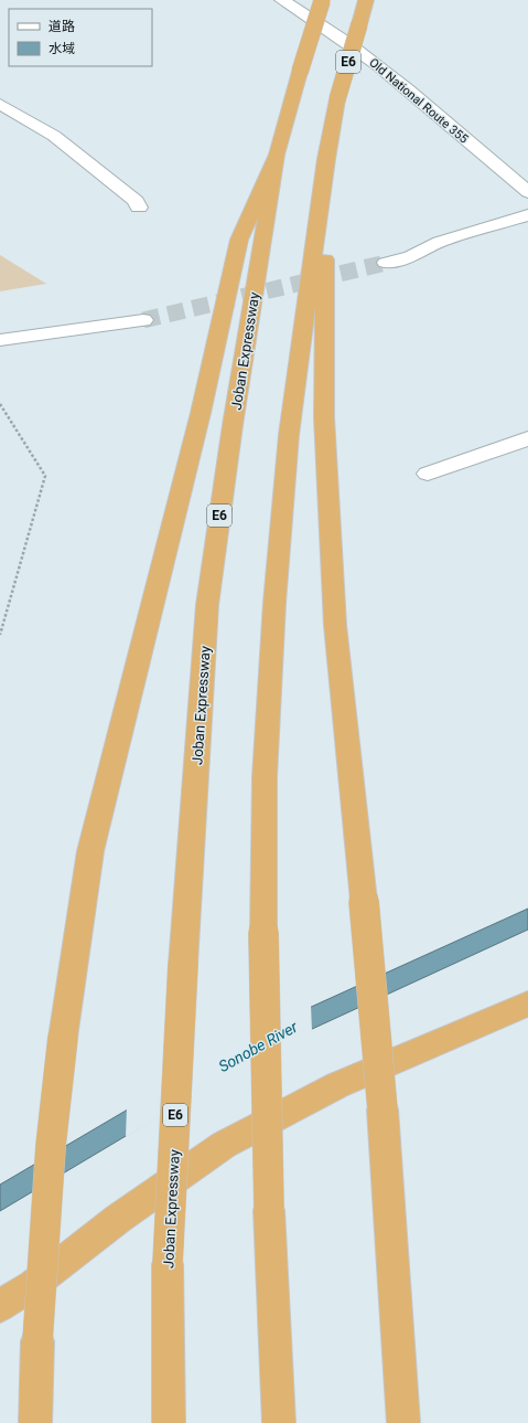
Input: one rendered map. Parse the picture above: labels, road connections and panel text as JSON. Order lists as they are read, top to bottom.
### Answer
{
  "streets": {
    "highway": ["E6", "Joban Expressway"],
    "street": ["Old National Route 355"]
  },
  "water": ["Sonobe River"],
  "legend": ["道路", "水域"]
}
